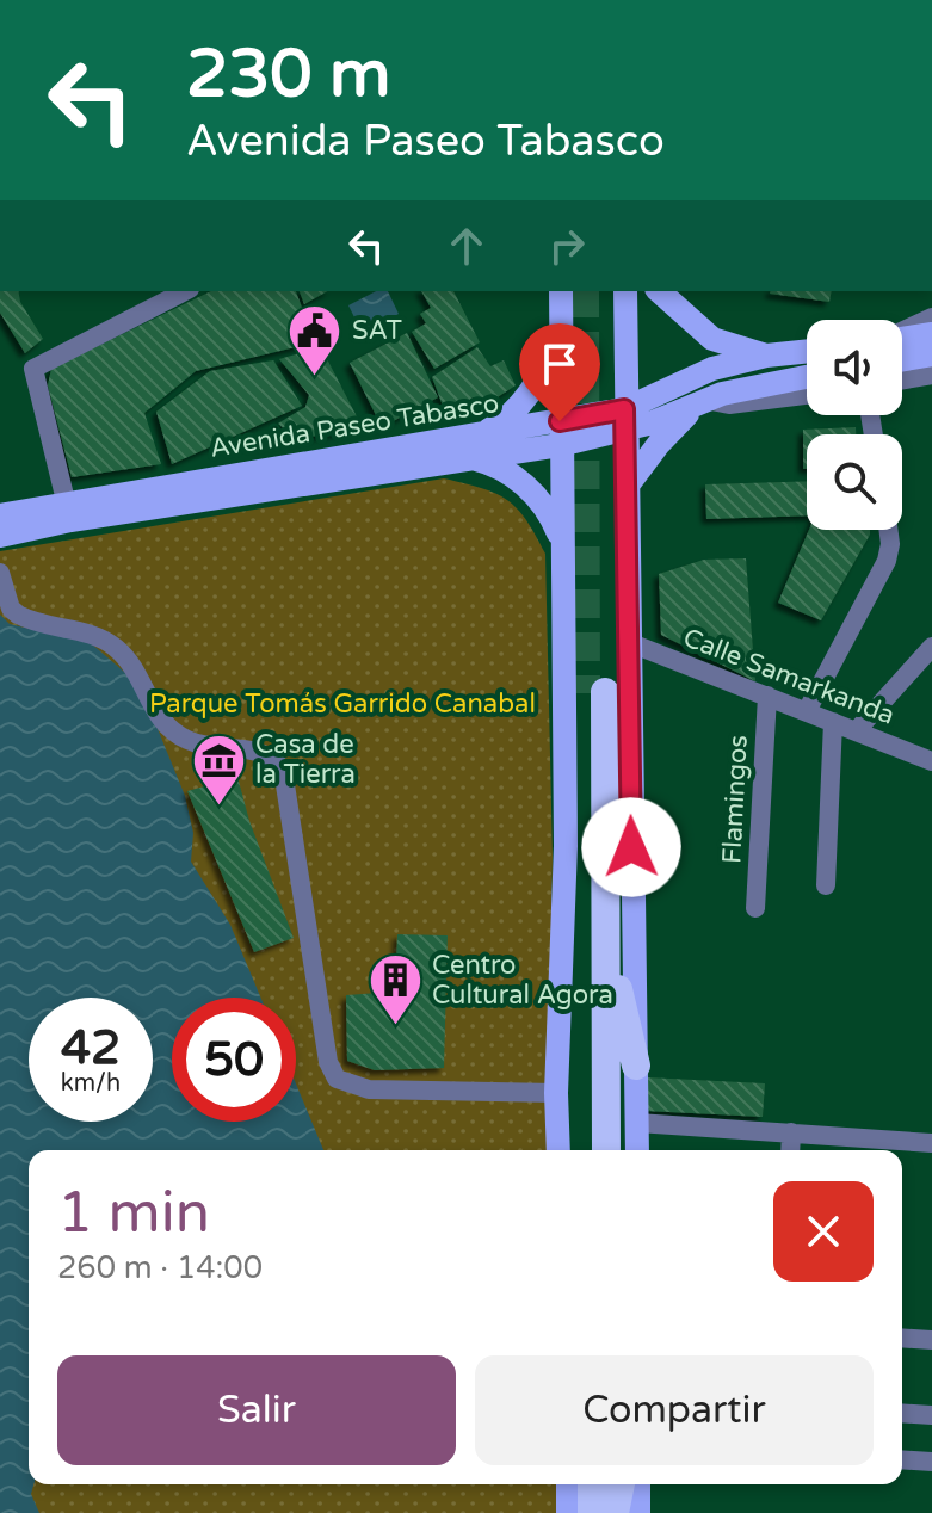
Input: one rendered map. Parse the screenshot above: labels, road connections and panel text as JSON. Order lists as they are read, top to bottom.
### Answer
{
  "streets": {
    "main road": ["Avenida Paseo Tabasco"],
    "street": ["Calle Samarkanda", "Flamingos"]
  },
  "crossings": [
    ["Calle Samarkanda", "Flamingos"]
  ],
  "parks": ["Parque Tomás Garrido Canabal"],
  "places": {
    "public building": ["SAT"],
    "museum": ["Casa de la Tierra"],
    "building": ["Centro Cultural Agora"]
  },
  "page": {
    "turn": ["230 m", "Avenida Paseo Tabasco"],
    "speed": "42 km/h",
    "limit": "50",
    "heading": ["1 min", "260 m · 14:00"],
    "buttons": ["Salir", "Compartir"]
  }
}
